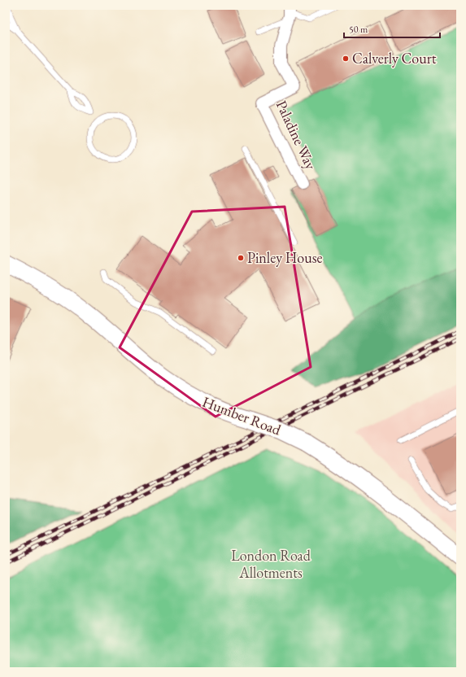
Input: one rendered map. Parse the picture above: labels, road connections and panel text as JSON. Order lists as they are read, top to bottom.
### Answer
{
  "streets": {
    "main road": ["Humber Road"],
    "street": ["Paladine Way"]
  },
  "parks": ["London Road Allotments"],
  "places": ["Calverly Court", "Pinley House"],
  "scale_bar": "50 m"
}
